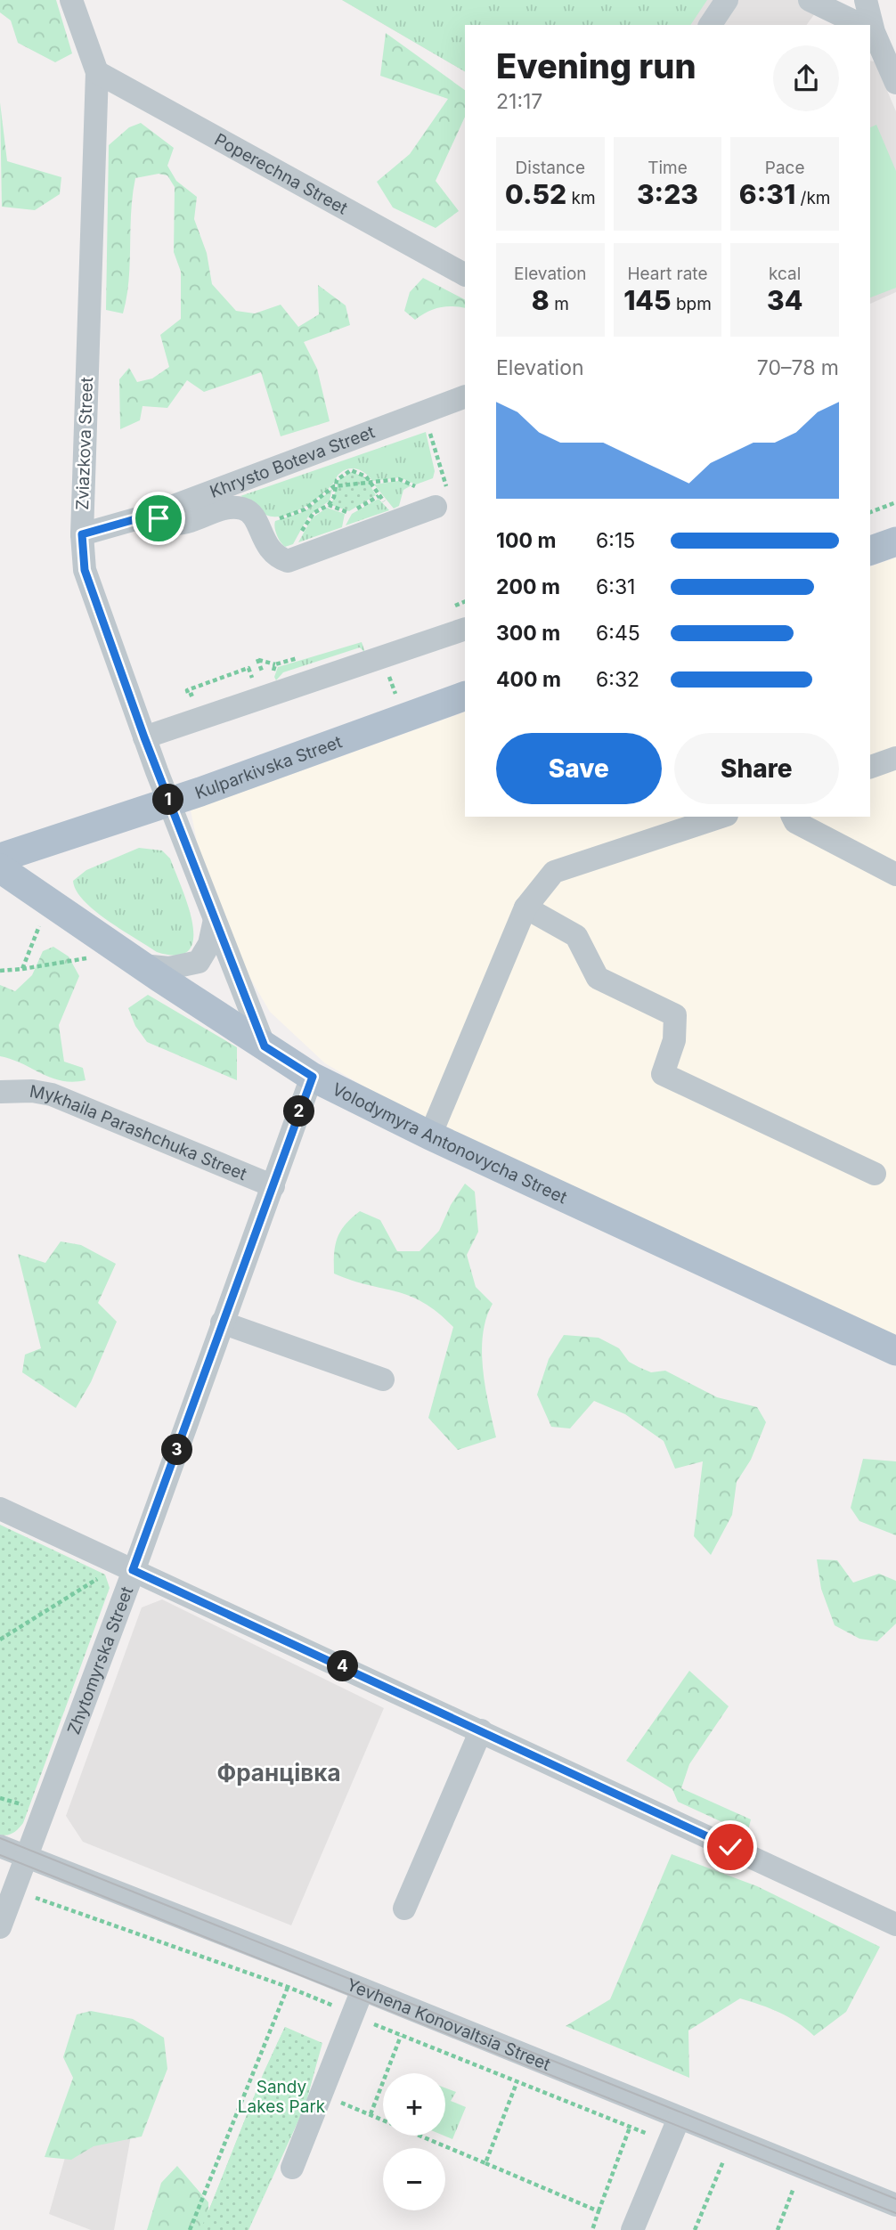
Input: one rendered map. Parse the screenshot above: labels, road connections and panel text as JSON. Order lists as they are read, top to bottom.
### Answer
{
  "streets": {
    "main road": ["Kulparkivska Street", "Volodymyra Antonovycha Street"],
    "street": [
      "Poperechna Street",
      "Zviazkova Street",
      "Khrysto Boteva Street",
      "Mykhaila Parashchuka Street",
      "Zhytomyrska Street",
      "Yevhena Konovaltsia Street"
    ]
  },
  "crossings": [
    ["Poperechna Street", "Zviazkova Street"],
    ["Zviazkova Street", "Khrysto Boteva Street"],
    ["Zviazkova Street", "Kulparkivska Street"],
    ["Zviazkova Street", "Volodymyra Antonovycha Street"],
    ["Mykhaila Parashchuka Street", "Zhytomyrska Street"],
    ["Volodymyra Antonovycha Street", "Zhytomyrska Street"],
    ["Zhytomyrska Street", "Yevhena Konovaltsia Street"]
  ],
  "districts": ["Францівка"],
  "parks": ["Sandy Lakes Park"],
  "page": {
    "heading": ["Evening run", "21:17"],
    "stats": [
      ["Distance", "0.52 km"],
      ["Time", "3:23"],
      ["Pace", "6:31 /km"],
      ["Elevation", "8 m"],
      ["Heart rate", "145 bpm"],
      ["kcal", "34"]
    ],
    "chart": ["Elevation", "70–78 m"],
    "list": [
      {
        "name": "100 m",
        "note": "6:15"
      },
      {
        "name": "200 m",
        "note": "6:31"
      },
      {
        "name": "300 m",
        "note": "6:45"
      },
      {
        "name": "400 m",
        "note": "6:32"
      }
    ],
    "buttons": ["Save", "Share"],
    "pins": [
      "1",
      "2",
      "3",
      "4"
    ],
    "map_buttons": ["+", "−"]
  }
}
